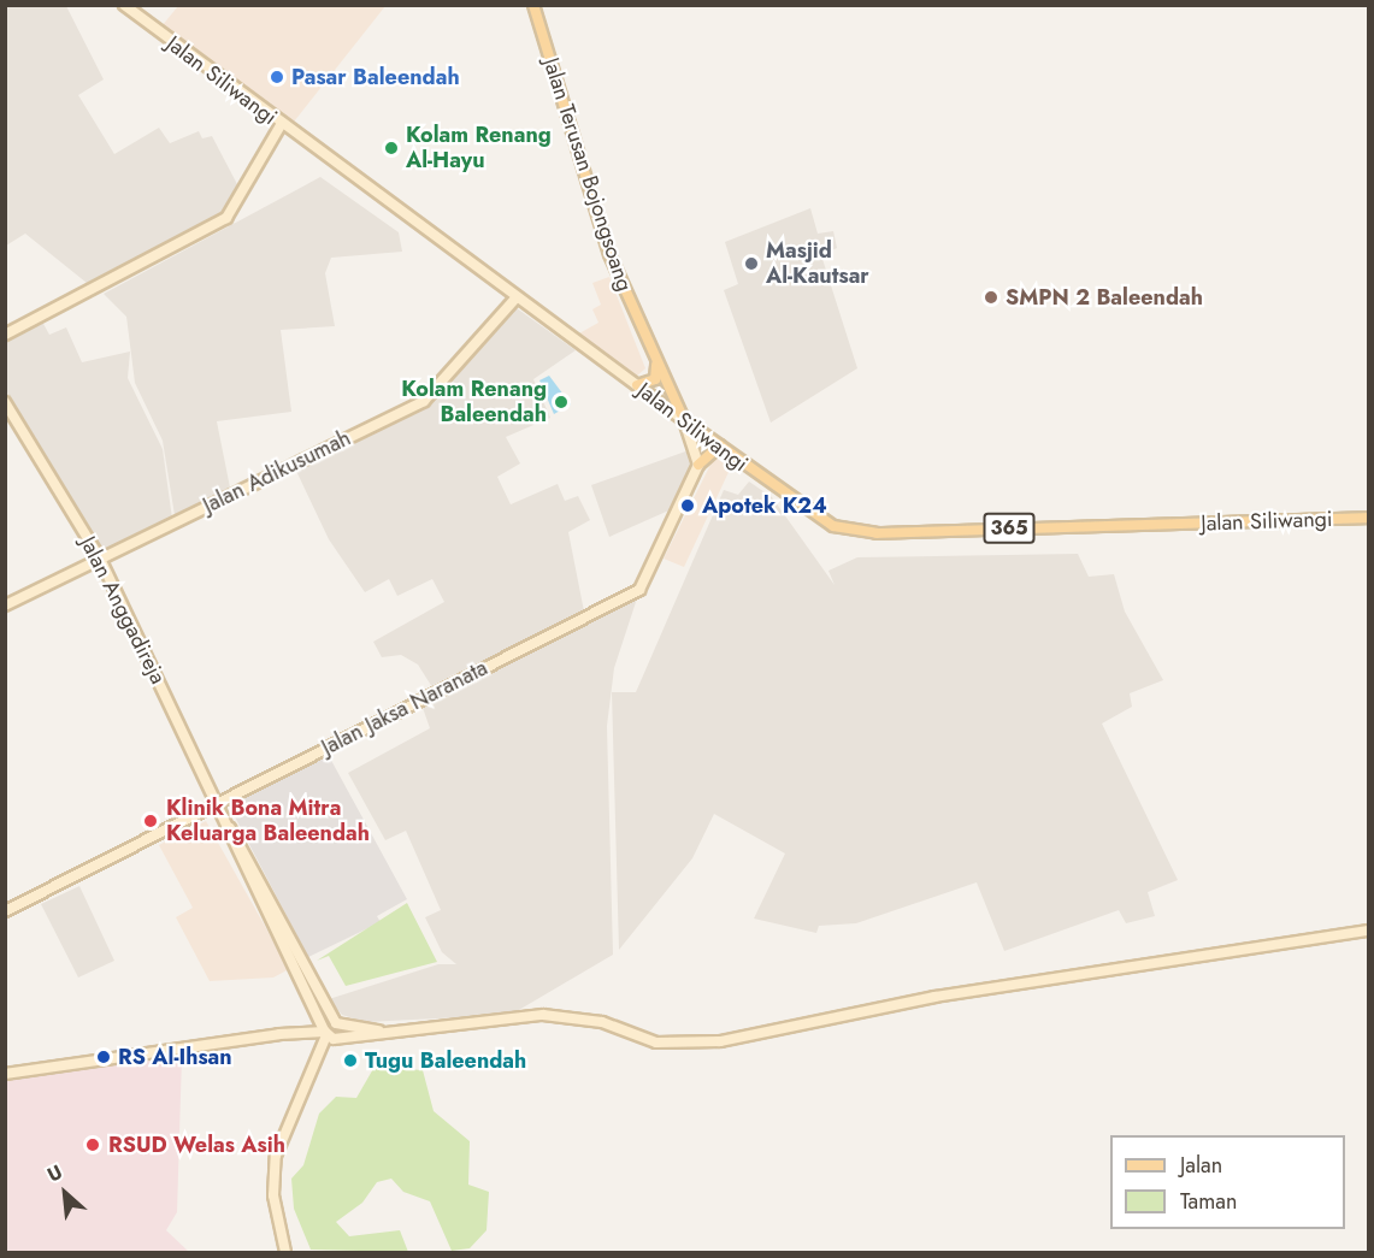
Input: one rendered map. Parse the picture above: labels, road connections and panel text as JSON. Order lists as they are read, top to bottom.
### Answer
{
  "streets": {
    "main road": [
      "Jalan Siliwangi",
      "Jalan Terusan Bojongsoang",
      "Jalan Adikusumah",
      "365",
      "Jalan Anggadireja",
      "Jalan Jaksa Naranata"
    ]
  },
  "crossings": [
    ["Jalan Siliwangi", "Jalan Terusan Bojongsoang"],
    ["Jalan Siliwangi", "Jalan Adikusumah"],
    ["Jalan Adikusumah", "Jalan Anggadireja"],
    ["Jalan Anggadireja", "Jalan Jaksa Naranata"]
  ],
  "places": [
    "Pasar Baleendah",
    "Kolam Renang Al-Hayu",
    "Masjid Al-Kautsar",
    "SMPN 2 Baleendah",
    "Kolam Renang Baleendah",
    "Apotek K24",
    "Klinik Bona Mitra Keluarga Baleendah",
    "RS Al-Ihsan",
    "Tugu Baleendah",
    "RSUD Welas Asih"
  ],
  "legend": ["Jalan", "Taman"],
  "north": "top left"
}
